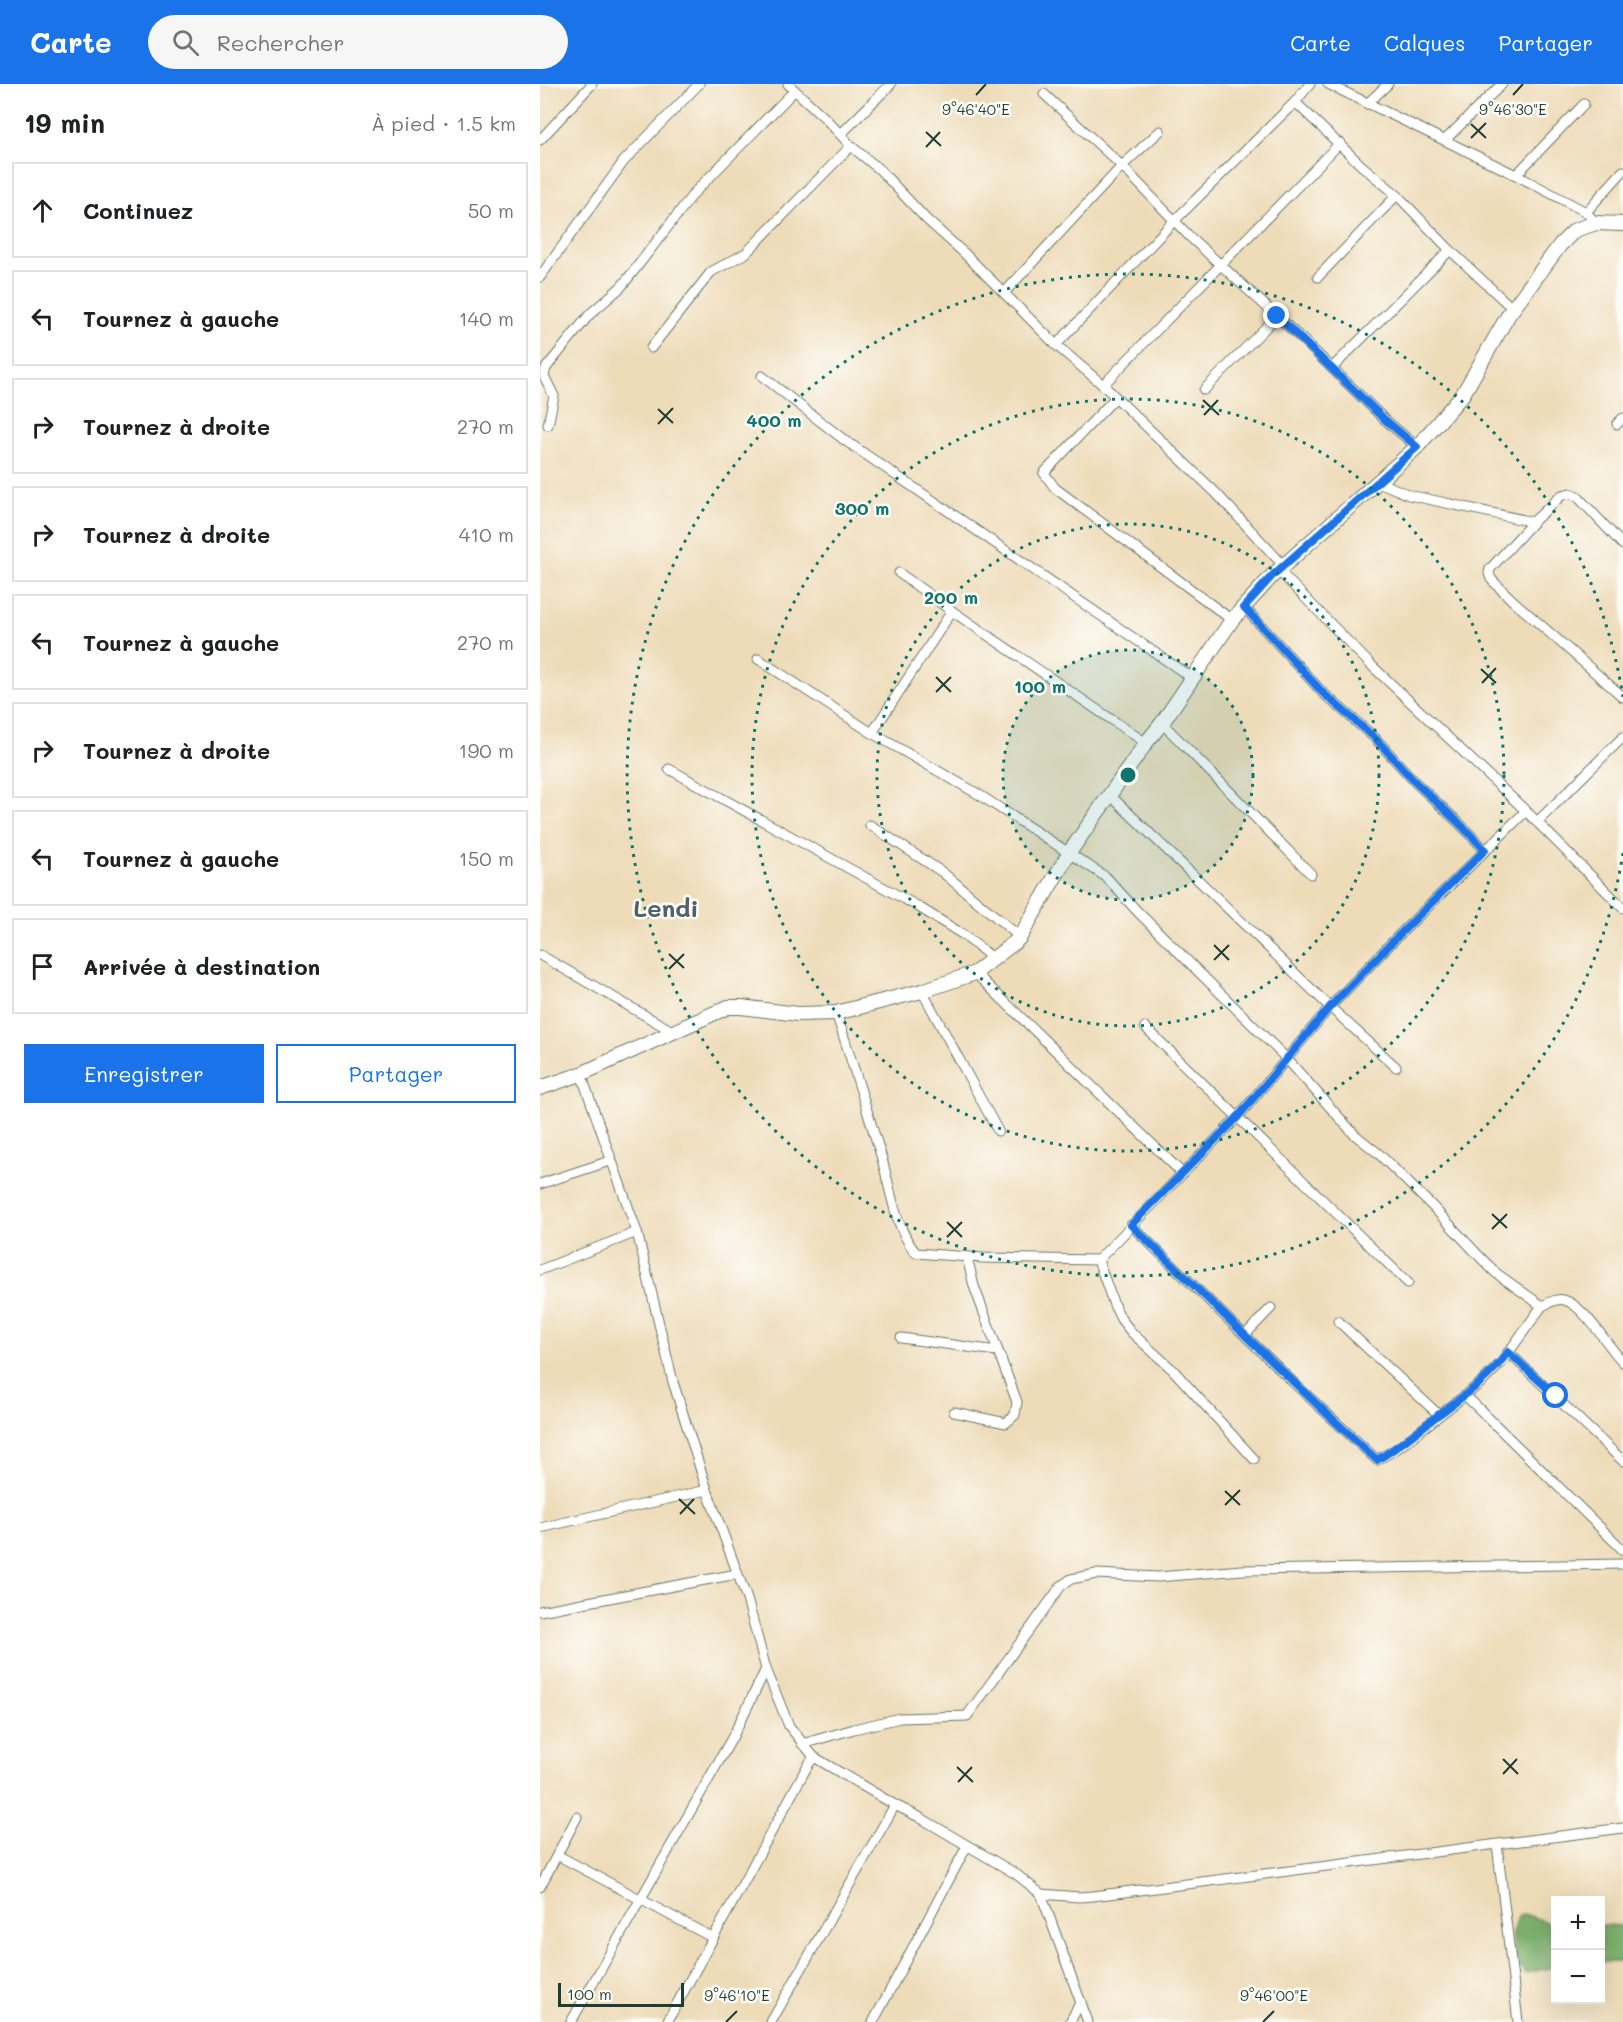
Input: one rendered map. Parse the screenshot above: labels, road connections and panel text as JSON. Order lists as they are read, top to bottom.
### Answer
{
  "districts": ["Lendi"],
  "scale_bar": "100 m",
  "page": {
    "header": "Carte",
    "search": "Rechercher",
    "nav": ["Carte", "Calques", "Partager"],
    "heading": ["19 min", "À pied · 1.5 km"],
    "list": [
      ["Continuez", "50 m"],
      ["Tournez à gauche", "140 m"],
      ["Tournez à droite", "270 m"],
      ["Tournez à droite", "410 m"],
      ["Tournez à gauche", "270 m"],
      ["Tournez à droite", "190 m"],
      ["Tournez à gauche", "150 m"],
      "Arrivée à destination"
    ],
    "buttons": ["Enregistrer", "Partager"],
    "map_buttons": ["+", "−"],
    "scale": "100 m"
  },
  "coordinates": [
    "9°46'40\"E",
    "9°46'30\"E",
    "9°46'10\"E",
    "9°46'00\"E"
  ],
  "rings": [
    "400 m",
    "300 m",
    "200 m",
    "100 m"
  ]
}
